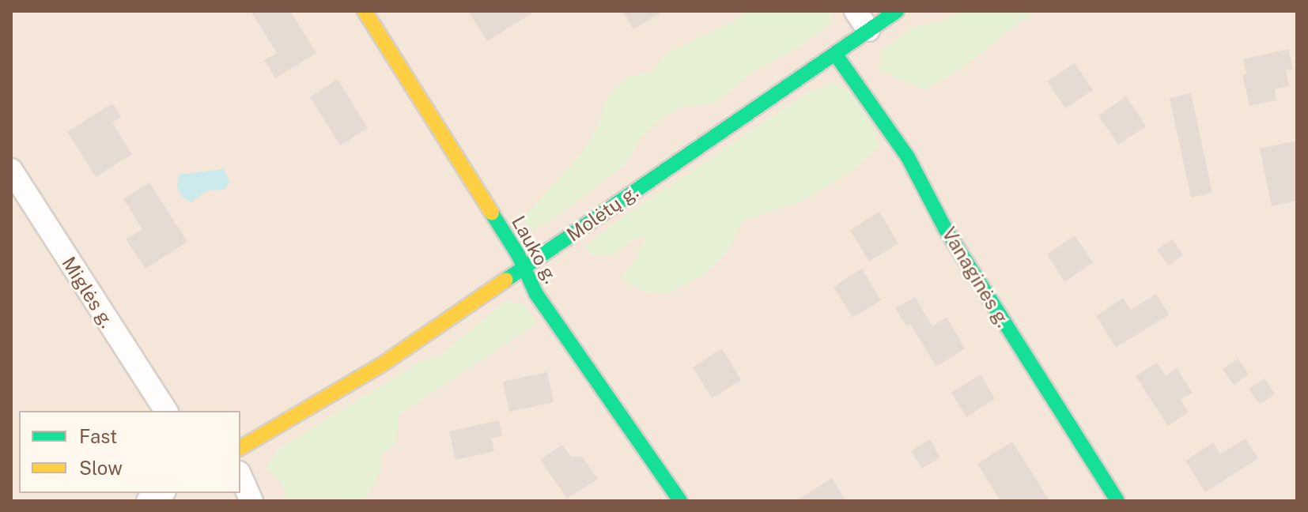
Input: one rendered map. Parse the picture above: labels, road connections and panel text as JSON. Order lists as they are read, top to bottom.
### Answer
{
  "streets": {
    "street": [
      "Molėtų g.",
      "Lauko g.",
      "Vanaginės g.",
      "Miglės g."
    ]
  },
  "crossings": [
    ["Molėtų g.", "Lauko g."],
    ["Molėtų g.", "Vanaginės g."]
  ],
  "legend": ["Fast", "Slow"]
}
